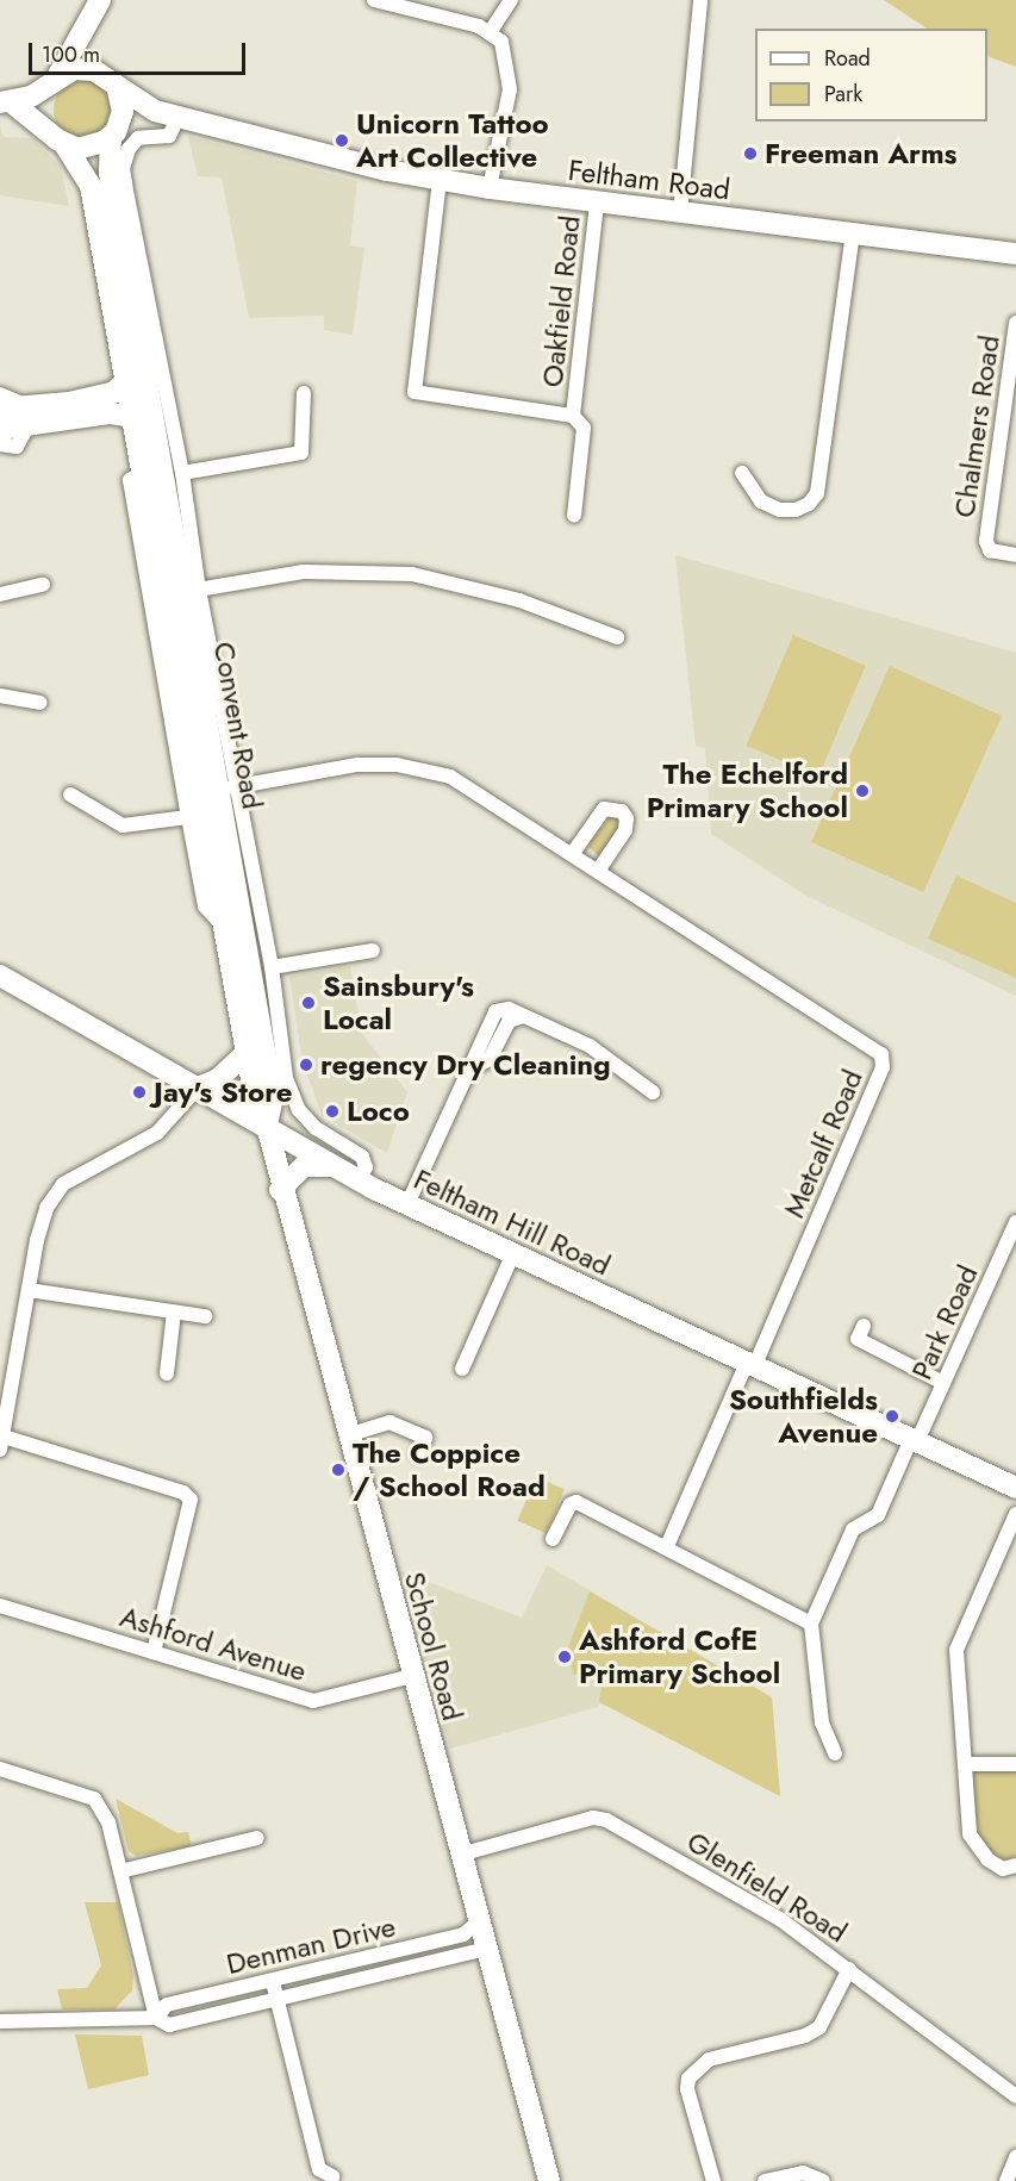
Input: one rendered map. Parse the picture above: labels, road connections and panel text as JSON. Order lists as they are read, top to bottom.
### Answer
{
  "streets": {
    "main road": [
      "Feltham Road",
      "Convent Road",
      "Feltham Hill Road",
      "School Road"
    ],
    "street": [
      "Oakfield Road",
      "Chalmers Road",
      "Metcalf Road",
      "Park Road",
      "Ashford Avenue",
      "Glenfield Road",
      "Denman Drive"
    ]
  },
  "crossings": [
    ["Feltham Road", "Oakfield Road"],
    ["Feltham Road", "Convent Road"],
    ["Convent Road", "Metcalf Road"],
    ["Convent Road", "Feltham Hill Road"],
    ["Convent Road", "School Road"],
    ["Metcalf Road", "Feltham Hill Road"],
    ["Feltham Hill Road", "Park Road"],
    ["Feltham Hill Road", "School Road"],
    ["Ashford Avenue", "School Road"],
    ["School Road", "Glenfield Road"],
    ["School Road", "Denman Drive"]
  ],
  "places": [
    "Unicorn Tattoo Art Collective",
    "Freeman Arms",
    "The Echelford Primary School",
    "Sainsbury's Local",
    "regency Dry Cleaning",
    "Jay's Store",
    "Loco",
    "Southfields Avenue",
    "The Coppice / School Road",
    "Ashford CofE Primary School"
  ],
  "legend": ["Road", "Park"],
  "scale_bar": "100 m"
}
